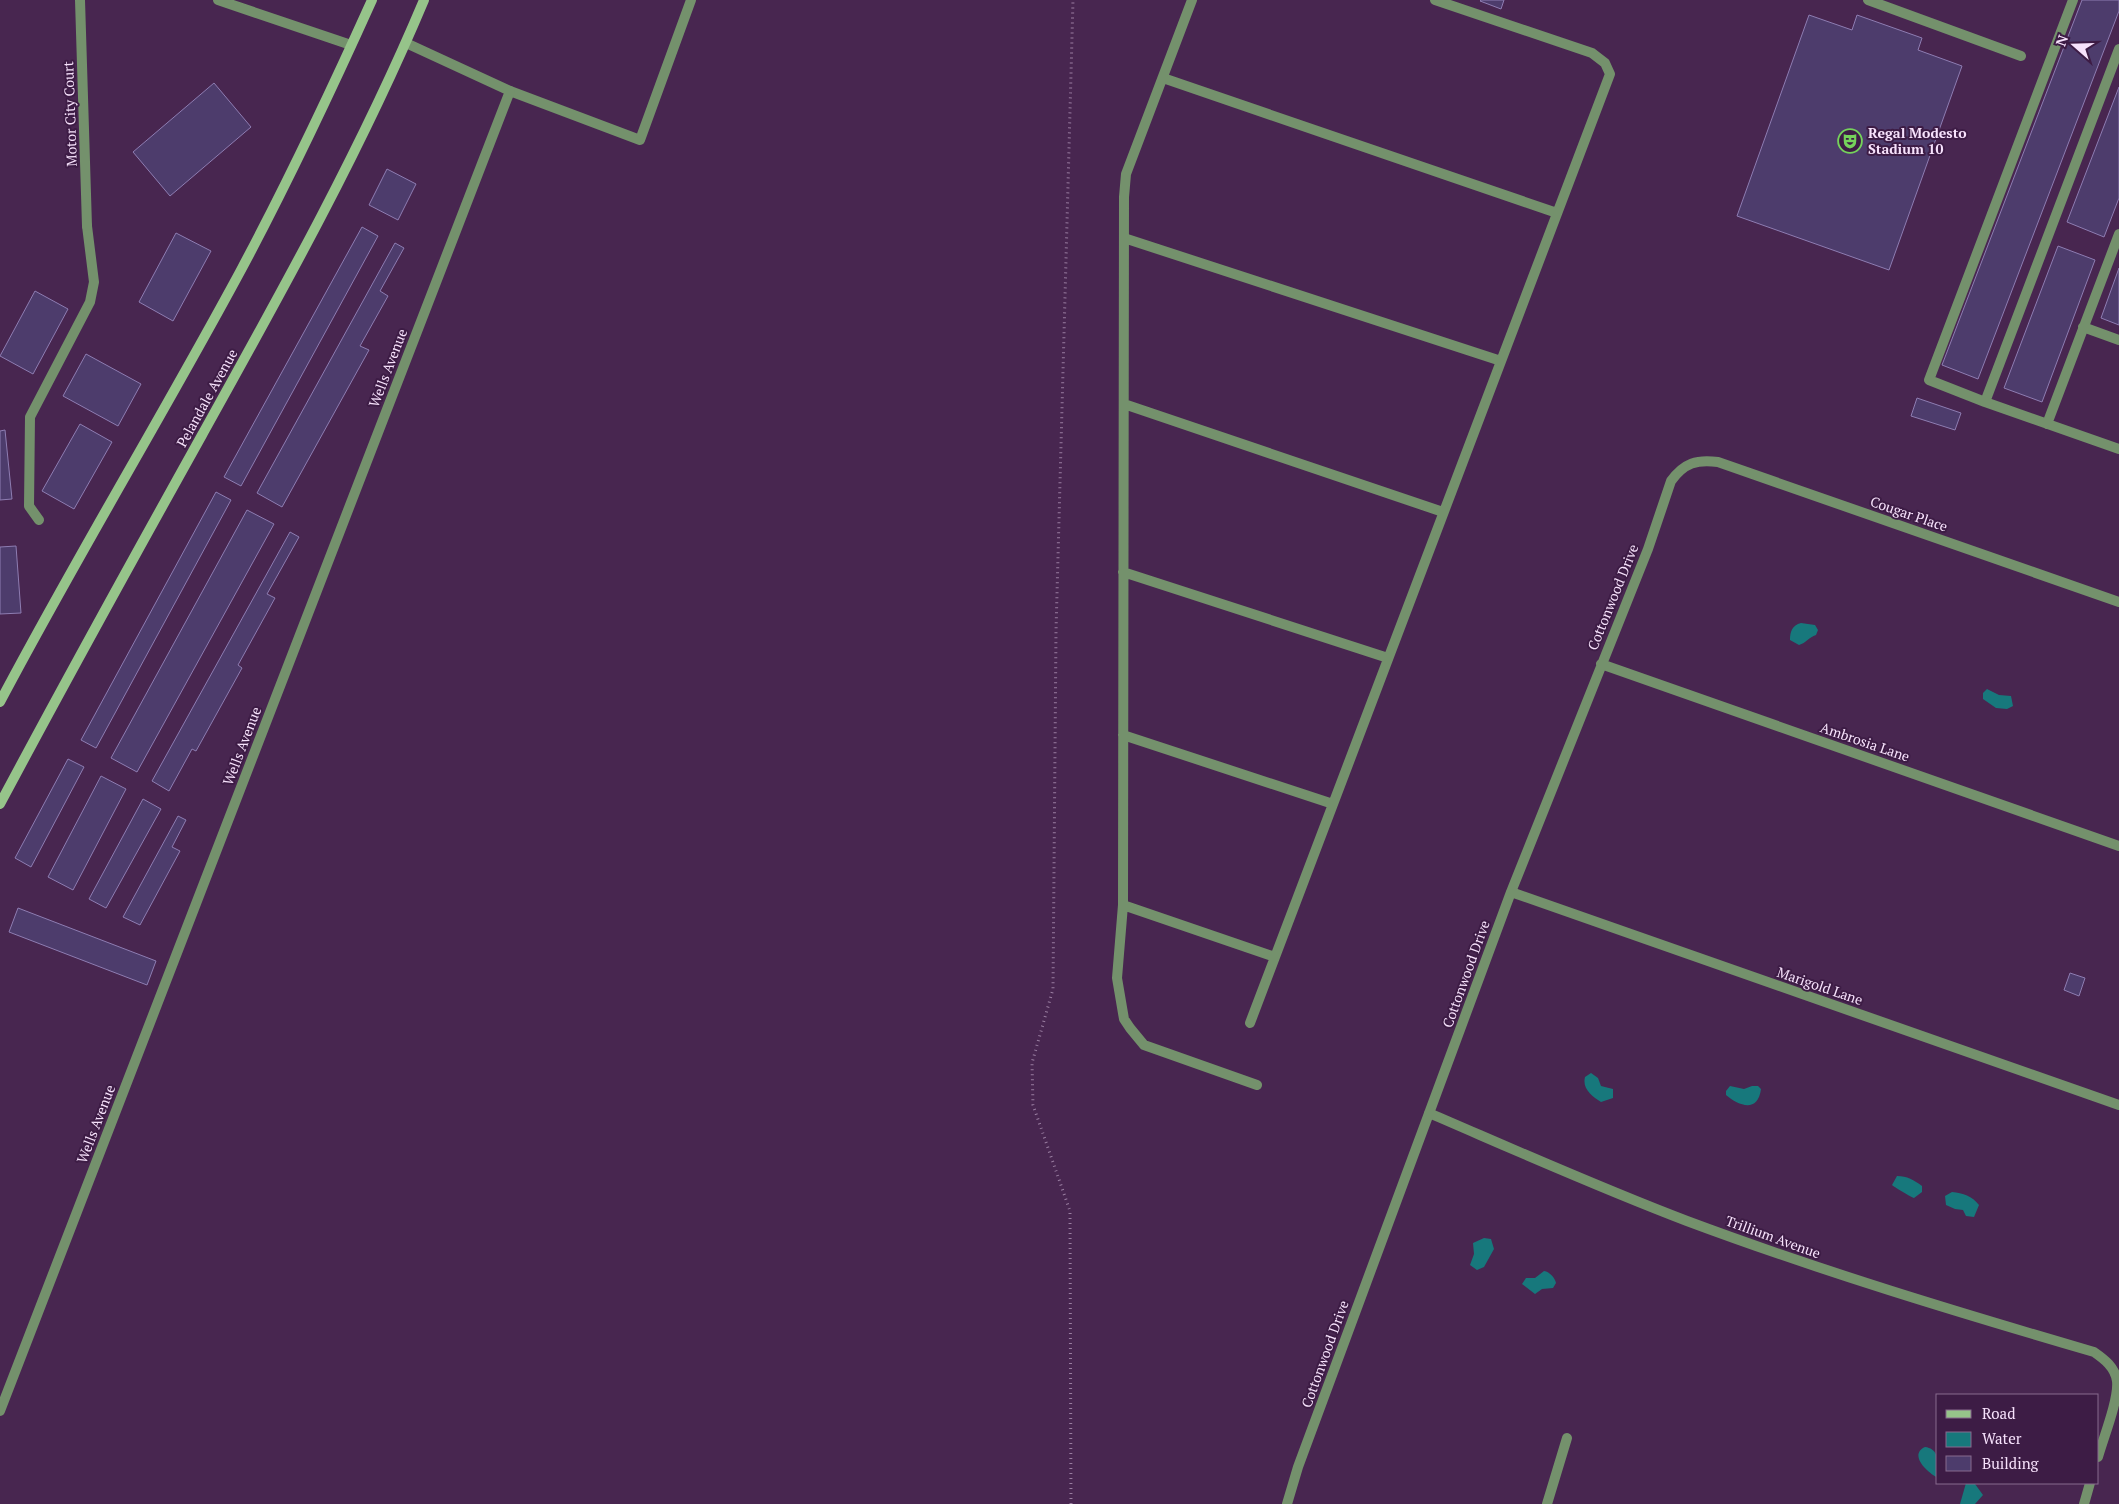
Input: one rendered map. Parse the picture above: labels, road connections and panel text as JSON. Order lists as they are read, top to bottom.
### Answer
{
  "streets": {
    "main road": ["Pelandale Avenue"],
    "street": [
      "Motor City Court",
      "Wells Avenue",
      "Cougar Place",
      "Cottonwood Drive",
      "Ambrosia Lane",
      "Marigold Lane",
      "Trillium Avenue"
    ]
  },
  "crossings": [
    ["Cougar Place", "Cottonwood Drive"],
    ["Cottonwood Drive", "Ambrosia Lane"],
    ["Cottonwood Drive", "Marigold Lane"],
    ["Cottonwood Drive", "Trillium Avenue"]
  ],
  "places": {
    "theatre": ["Regal Modesto Stadium 10"]
  },
  "legend": ["Road", "Water", "Building"],
  "north": "left"
}
